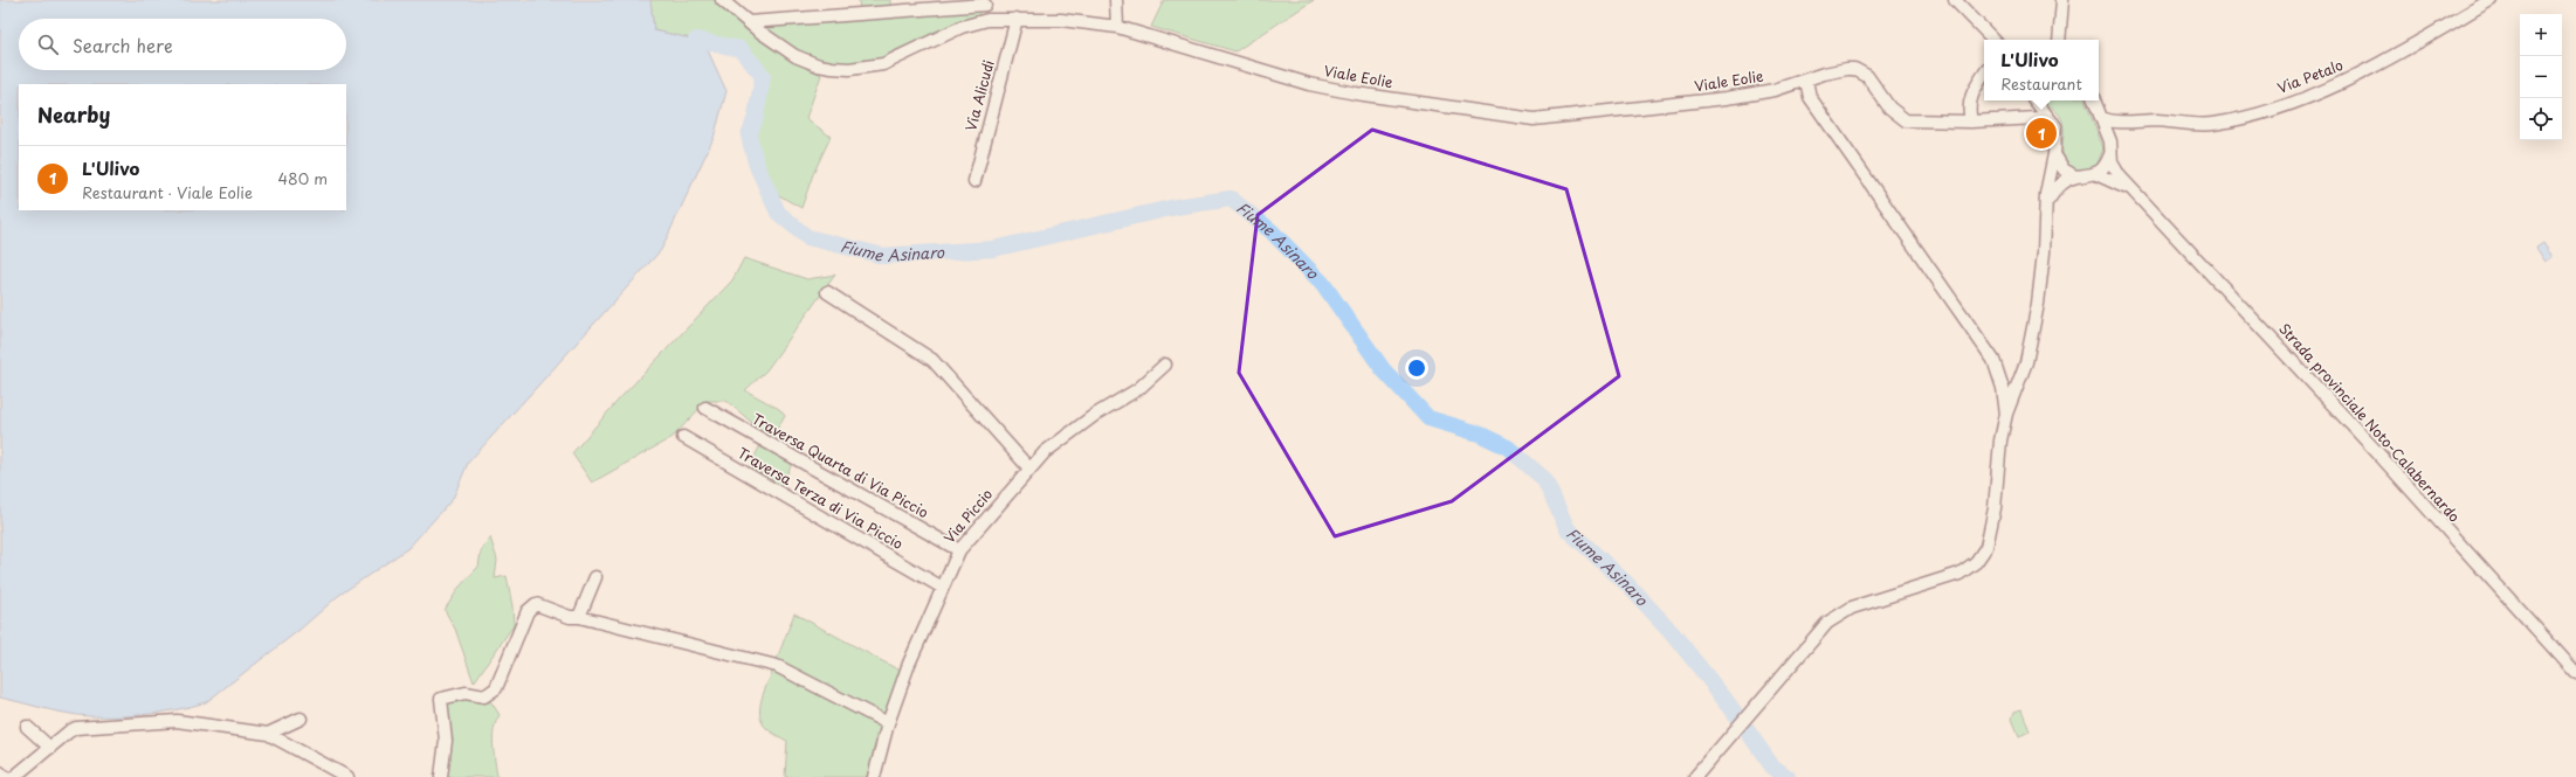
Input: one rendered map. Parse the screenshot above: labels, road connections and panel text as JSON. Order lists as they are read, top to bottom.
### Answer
{
  "streets": {
    "street": [
      "Viale Eolie",
      "Via Petalo",
      "Via Alicudi",
      "Strada provinciale Noto-Calabernardo",
      "Traversa Quarta di Via Piccio",
      "Traversa Terza di Via Piccio",
      "Via Piccio"
    ]
  },
  "crossings": [
    ["Viale Eolie", "Via Alicudi"],
    ["Via Petalo", "Strada provinciale Noto-Calabernardo"],
    ["Traversa Quarta di Via Piccio", "Via Piccio"],
    ["Traversa Terza di Via Piccio", "Via Piccio"]
  ],
  "water": ["Fiume Asinaro"],
  "page": {
    "map_buttons": ["+", "−"],
    "search": "Search here",
    "popup": ["L'Ulivo", "Restaurant"],
    "heading": "Nearby",
    "pins": "1",
    "list": [
      {
        "mark": "1",
        "name": "L'Ulivo",
        "note": "Restaurant · Viale Eolie",
        "value": "480 m"
      }
    ]
  }
}
